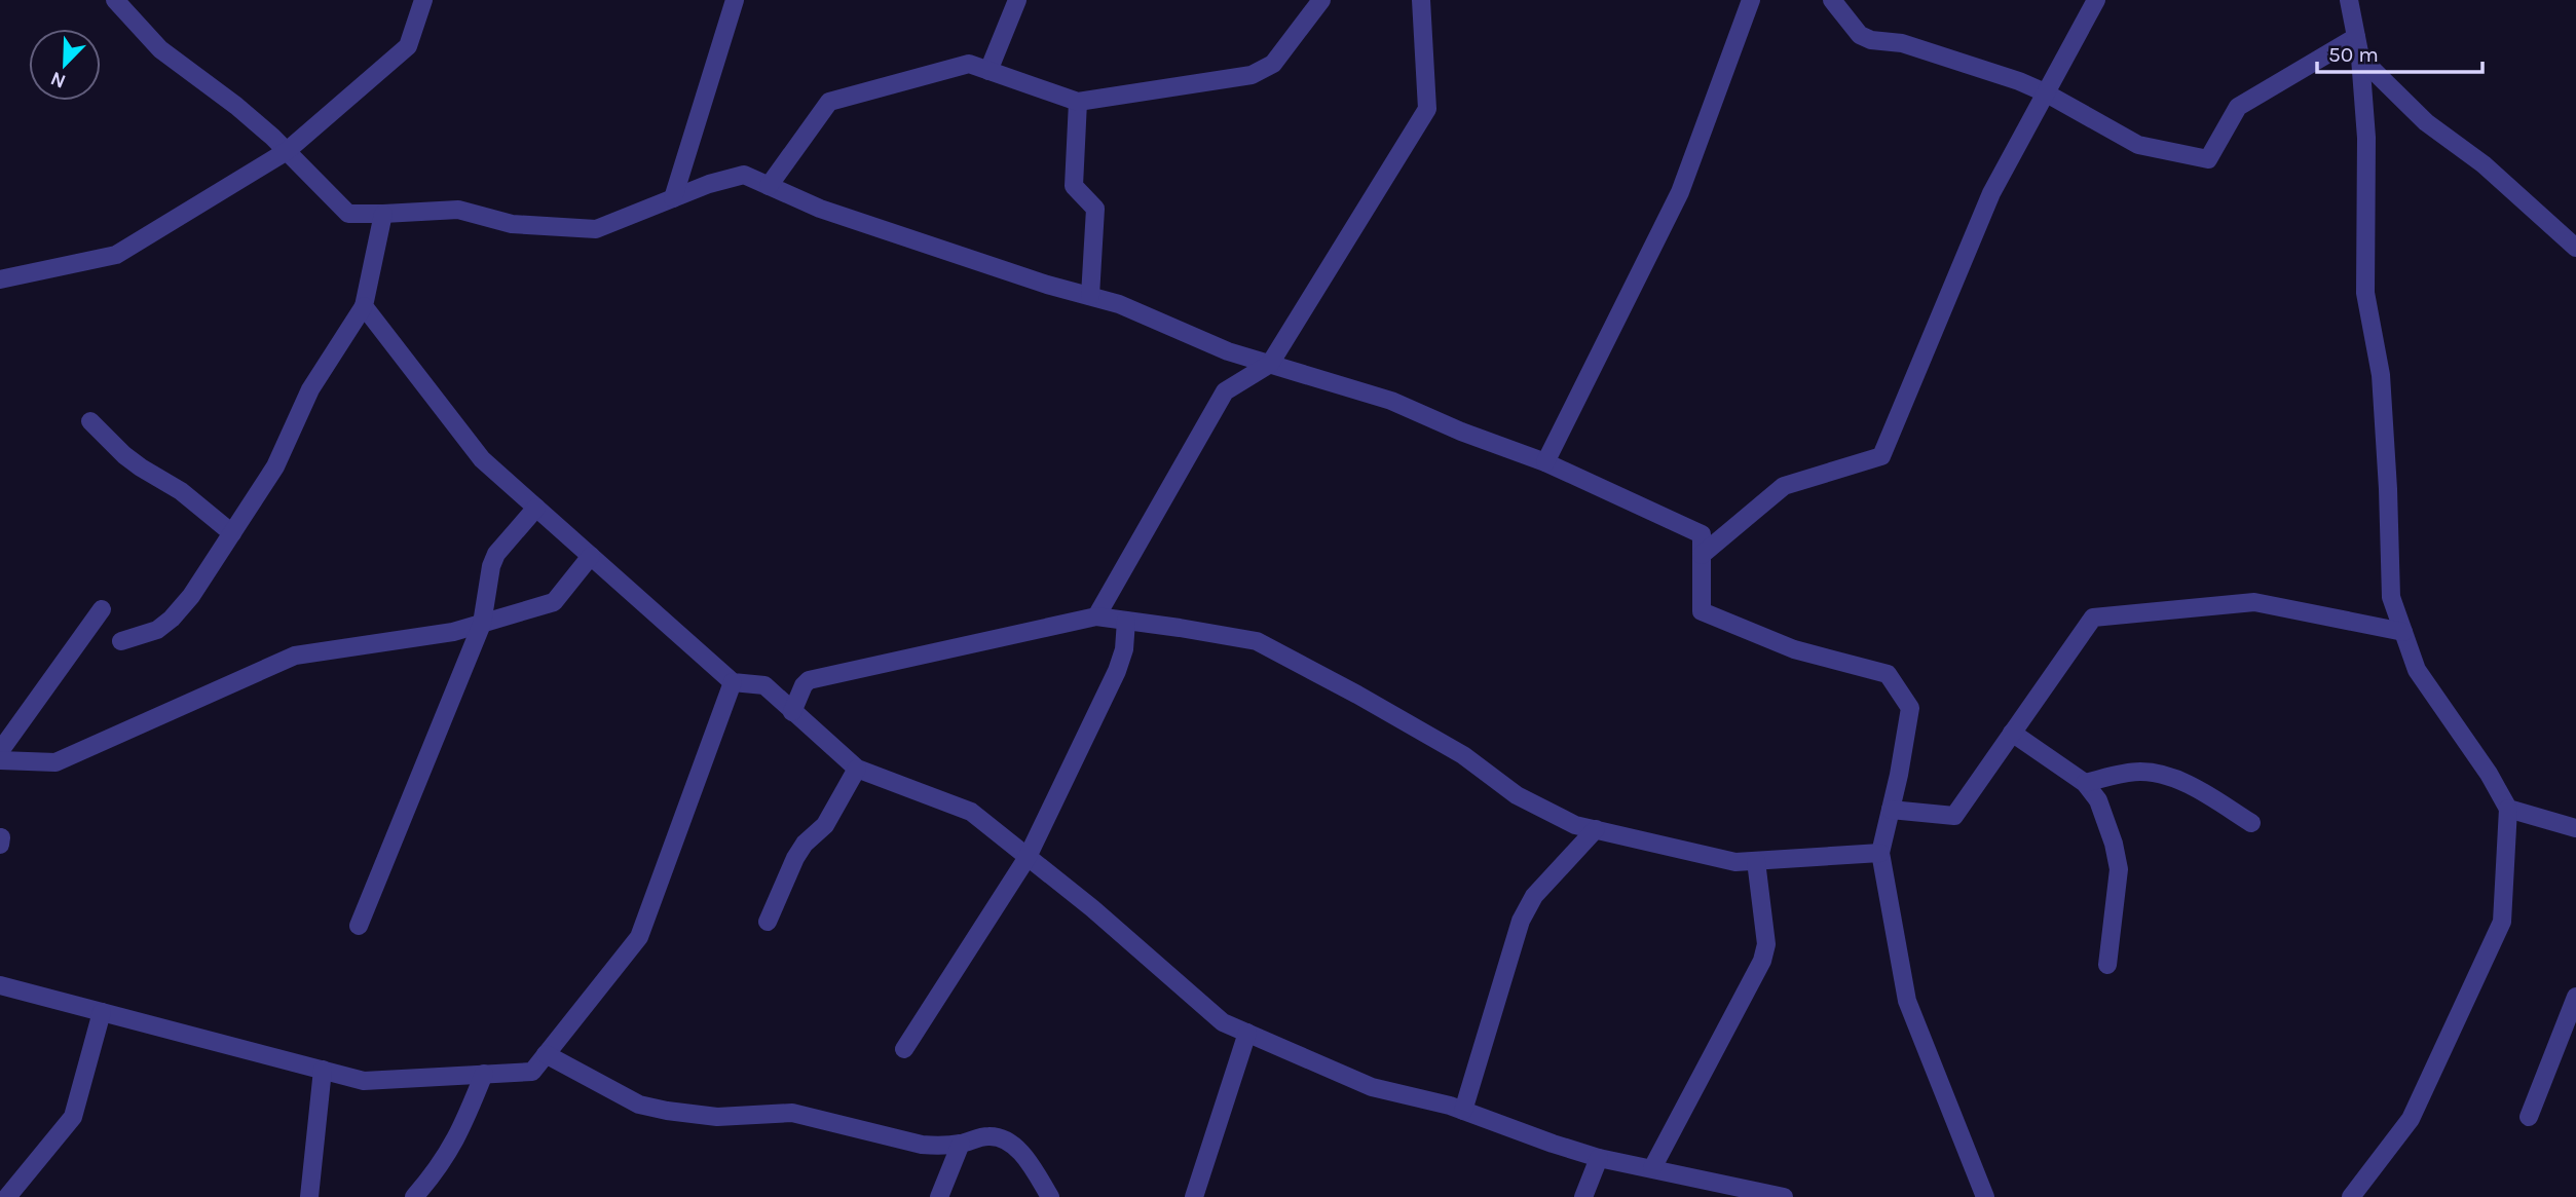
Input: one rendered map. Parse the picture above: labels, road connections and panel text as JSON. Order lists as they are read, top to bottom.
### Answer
{
  "scale_bar": "50 m",
  "north": "bottom left"
}
